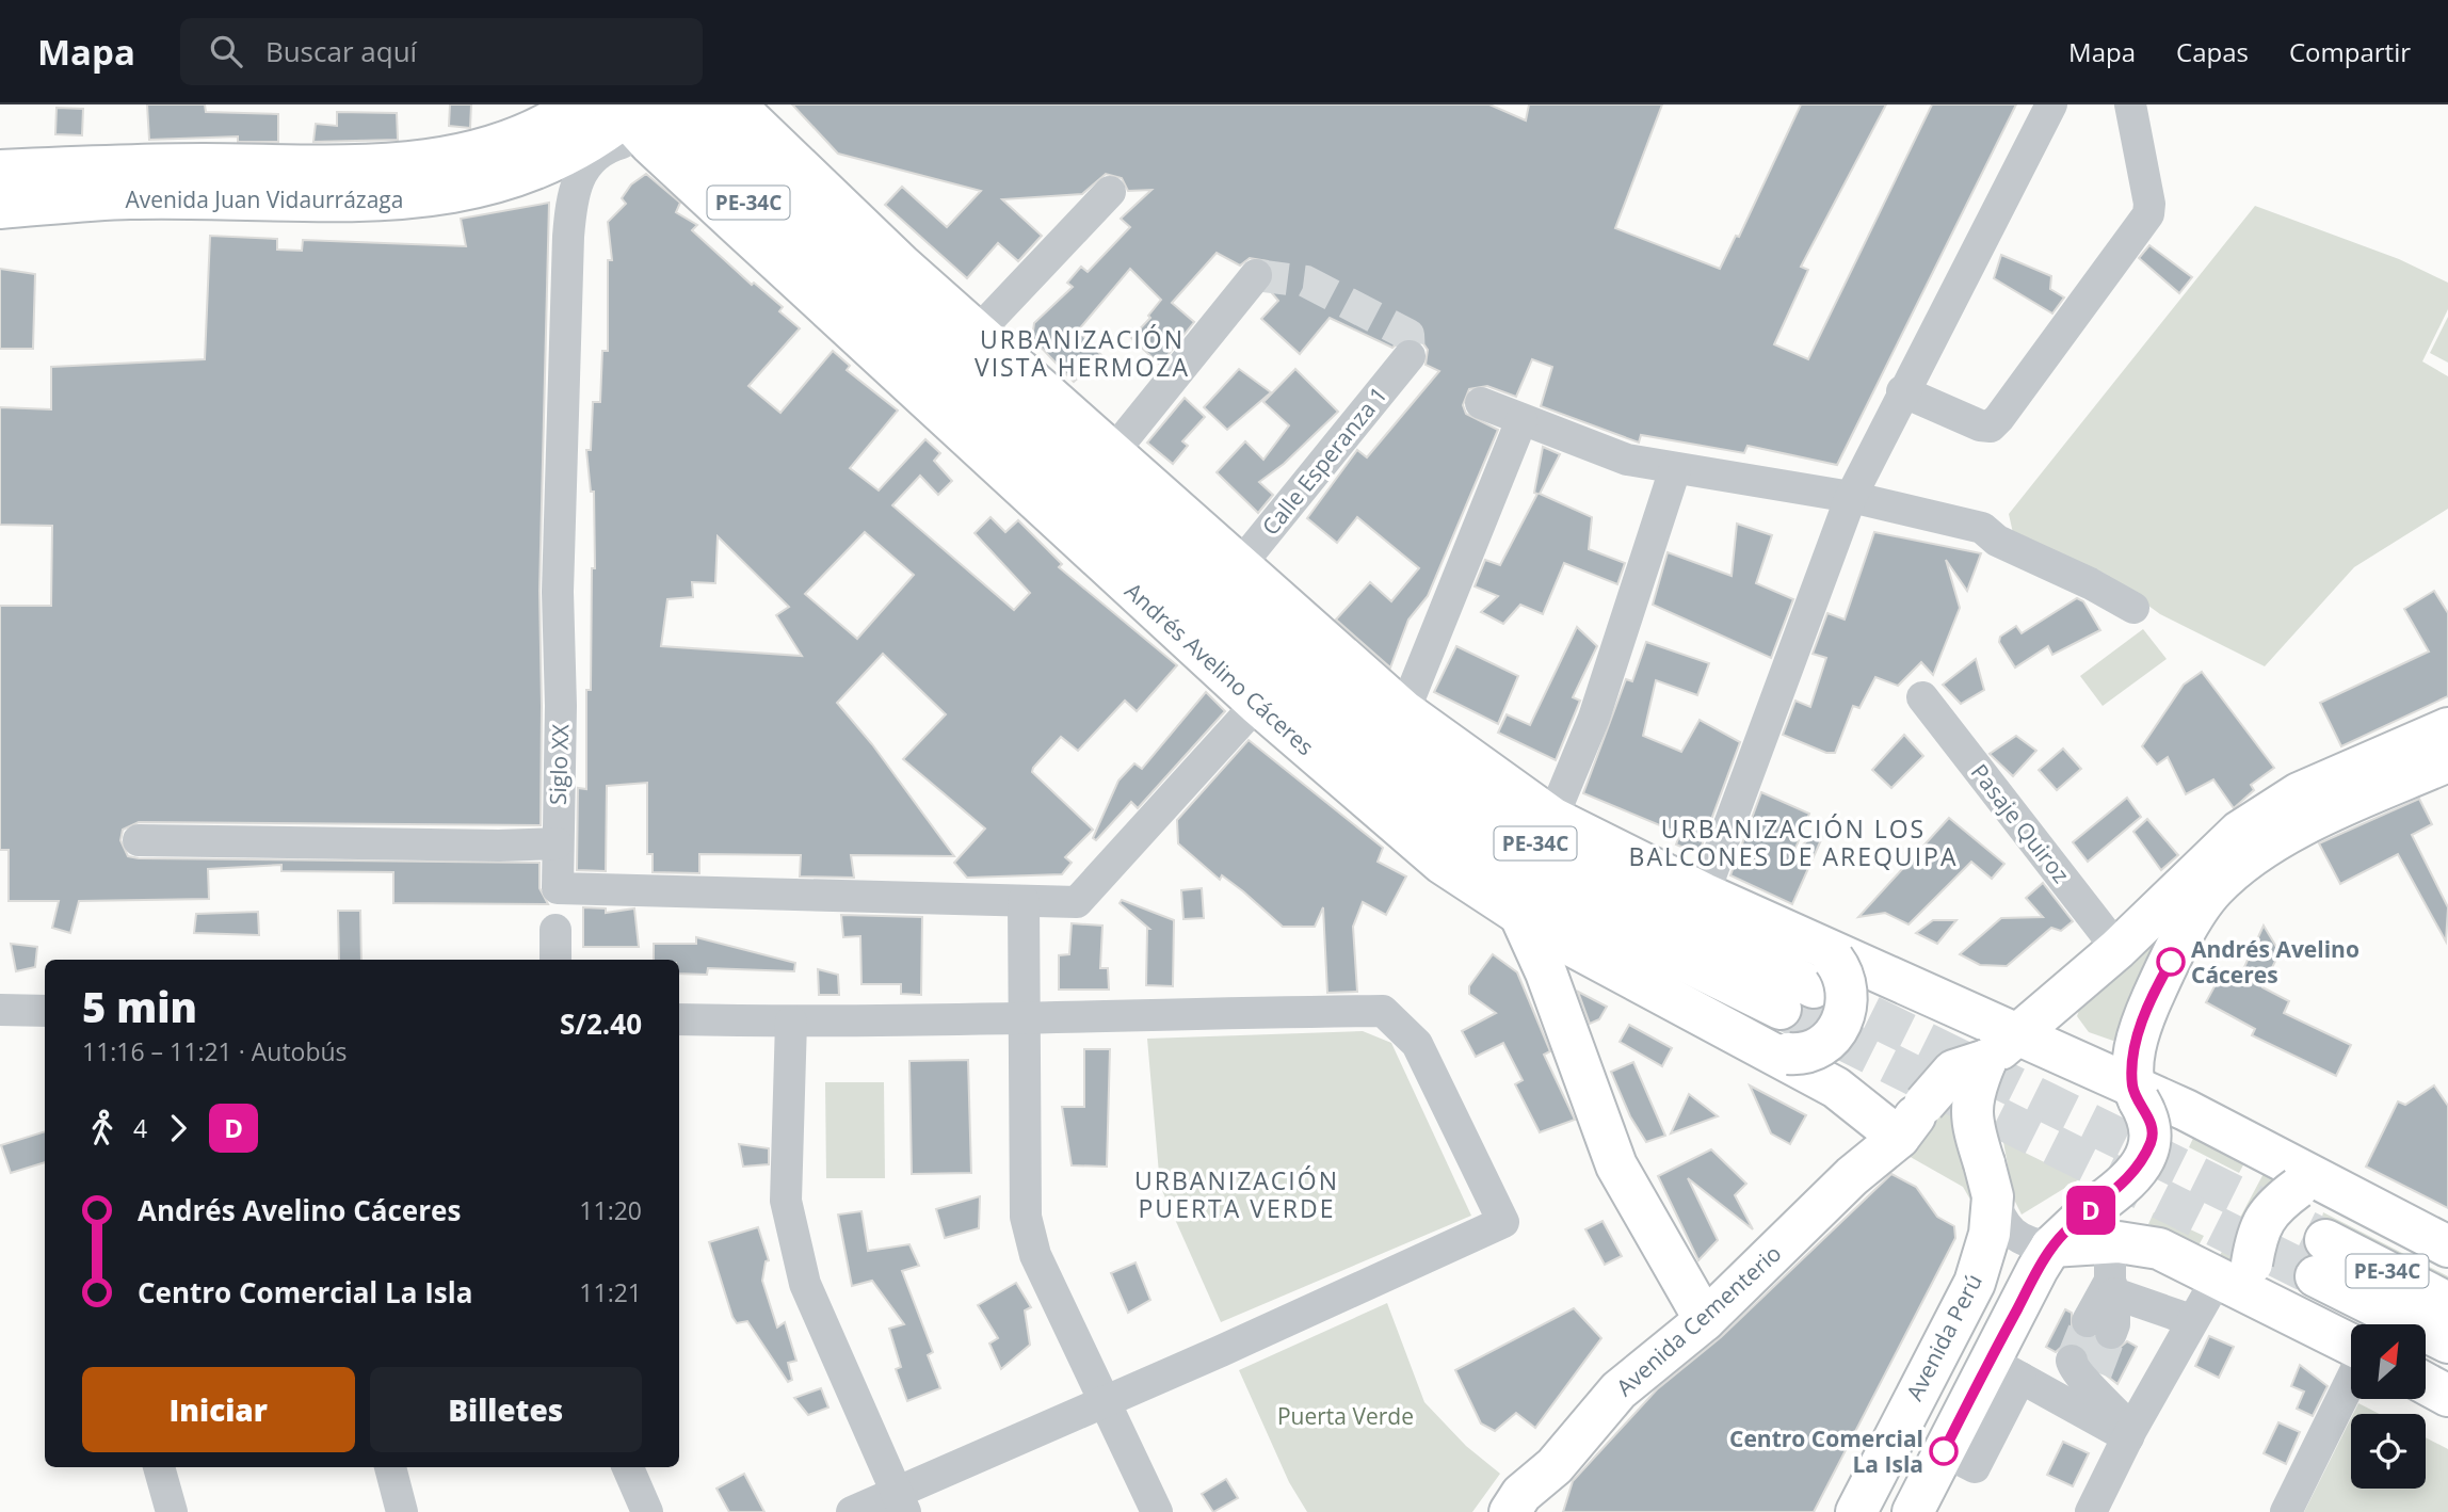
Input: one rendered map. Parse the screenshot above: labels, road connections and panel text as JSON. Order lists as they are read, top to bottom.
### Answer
{
  "streets": {
    "main road": [
      "Avenida Juan Vidaurrázaga",
      "PE-34C",
      "Andrés Avelino Cáceres",
      "Avenida Cementerio",
      "Avenida Perú"
    ],
    "street": ["Calle Esperanza 1", "Siglo XX", "Pasaje Quiroz"]
  },
  "crossings": [
    ["Avenida Juan Vidaurrázaga", "Andrés Avelino Cáceres"],
    ["Avenida Juan Vidaurrázaga", "Siglo XX"],
    ["Calle Esperanza 1", "Andrés Avelino Cáceres"],
    ["Andrés Avelino Cáceres", "Avenida Cementerio"],
    ["Andrés Avelino Cáceres", "Avenida Perú"],
    ["Avenida Cementerio", "Avenida Perú"]
  ],
  "districts": ["URBANIZACIÓN VISTA HERMOZA", "URBANIZACIÓN LOS BALCONES DE AREQUIPA", "URBANIZACIÓN PUERTA VERDE"],
  "parks": ["Puerta Verde"],
  "places": ["Andrés Avelino Cáceres", "Centro Comercial La Isla"],
  "lines": ["bus line D"],
  "north": "top right",
  "page": {
    "header": "Mapa",
    "search": "Buscar aquí",
    "nav": ["Mapa", "Capas", "Compartir"],
    "on_map": "D",
    "heading": ["5 min", "11:16 – 11:21 · Autobús", "S/2.40"],
    "legs": ["4", "D"],
    "list": [
      {
        "name": "Andrés Avelino Cáceres",
        "value": "11:20"
      },
      {
        "name": "Centro Comercial La Isla",
        "value": "11:21"
      }
    ],
    "buttons": ["Iniciar", "Billetes"]
  }
}
